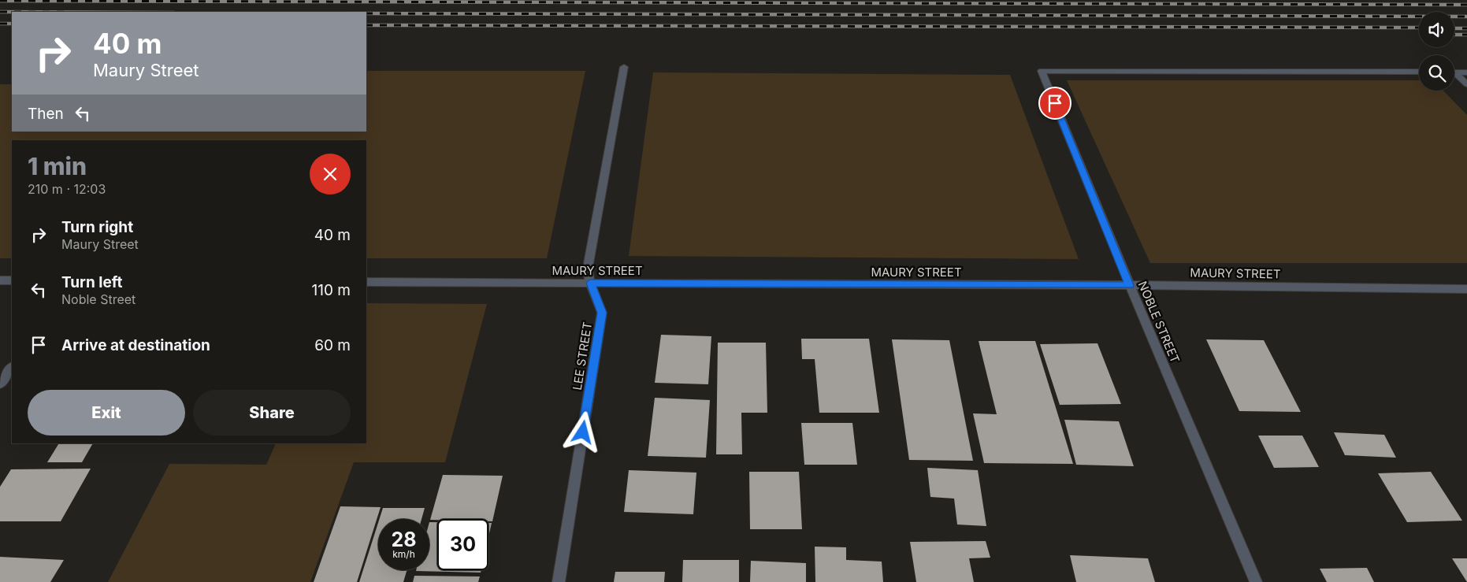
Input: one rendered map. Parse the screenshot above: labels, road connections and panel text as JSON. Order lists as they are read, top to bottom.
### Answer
{
  "streets": {
    "street": ["MAURY STREET", "NOBLE STREET", "LEE STREET"]
  },
  "crossings": [
    ["MAURY STREET", "NOBLE STREET"],
    ["MAURY STREET", "LEE STREET"]
  ],
  "page": {
    "turn": ["40 m", "Maury Street"],
    "then": "Then",
    "heading": ["1 min", "210 m · 12:03"],
    "list": [
      {
        "name": "Turn right",
        "note": "Maury Street",
        "value": "40 m"
      },
      {
        "name": "Turn left",
        "note": "Noble Street",
        "value": "110 m"
      },
      {
        "name": "Arrive at destination",
        "value": "60 m"
      }
    ],
    "buttons": ["Exit", "Share"],
    "speed": "28 km/h",
    "limit": "30"
  }
}
